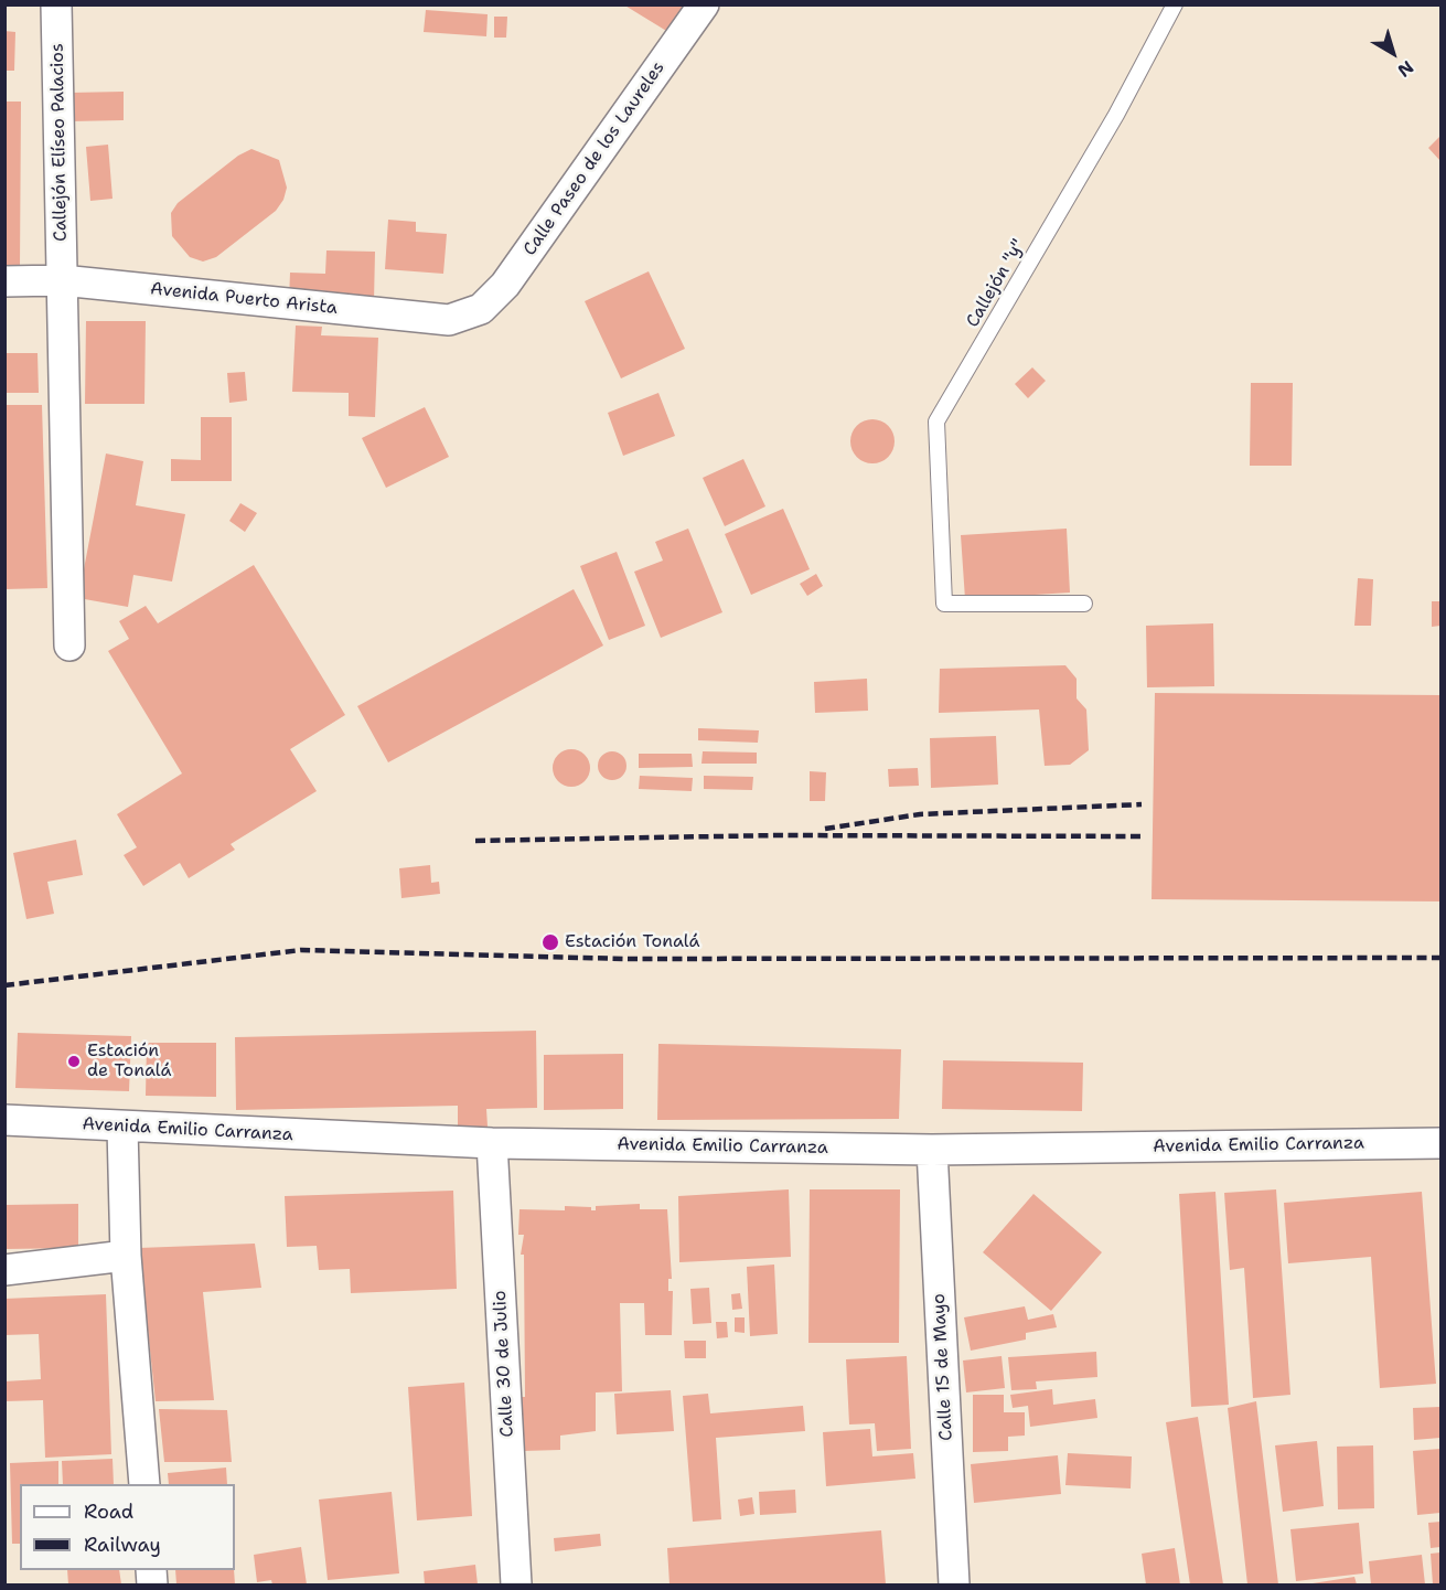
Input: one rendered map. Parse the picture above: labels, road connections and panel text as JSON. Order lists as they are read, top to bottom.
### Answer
{
  "streets": {
    "street": [
      "Callejón Elíseo Palacios",
      "Calle Paseo de los Laureles",
      "Avenida Puerto Arista",
      "Avenida Emilio Carranza",
      "Calle 30 de Julio",
      "Calle 15 de Mayo"
    ],
    "lane": ["Callejón \"y\""]
  },
  "crossings": [
    ["Callejón Elíseo Palacios", "Avenida Puerto Arista"],
    ["Calle Paseo de los Laureles", "Avenida Puerto Arista"],
    ["Avenida Emilio Carranza", "Calle 30 de Julio"],
    ["Avenida Emilio Carranza", "Calle 15 de Mayo"]
  ],
  "places": ["Estación Tonalá", "Estación de Tonalá"],
  "legend": ["Road", "Railway"],
  "north": "bottom right"
}
